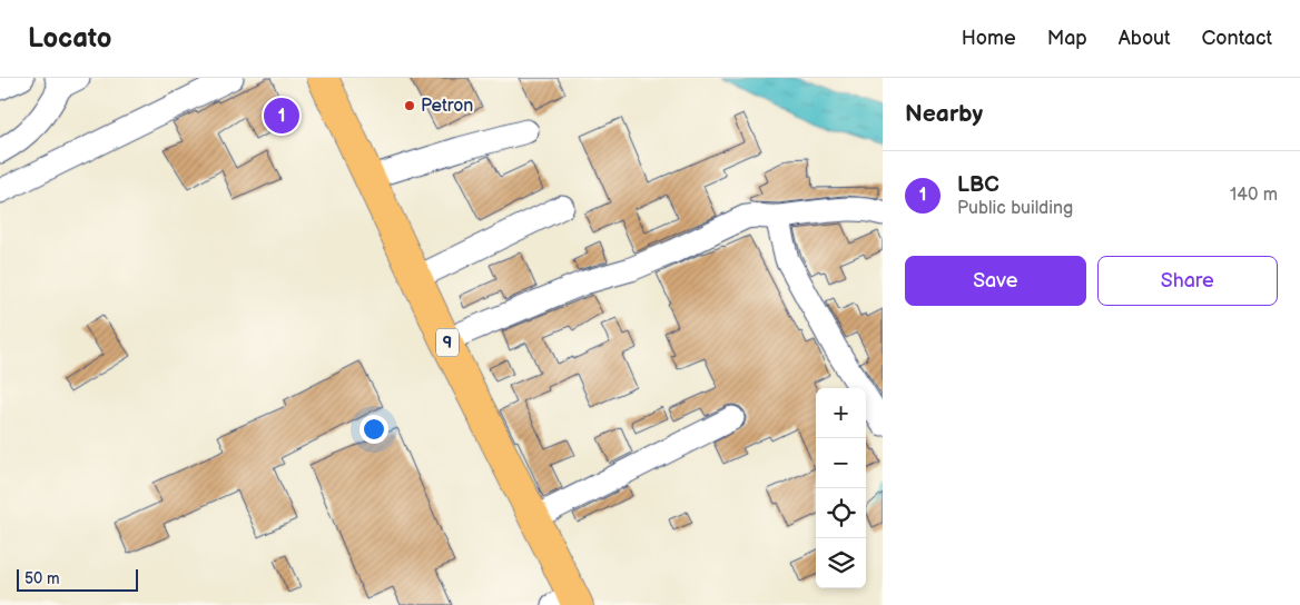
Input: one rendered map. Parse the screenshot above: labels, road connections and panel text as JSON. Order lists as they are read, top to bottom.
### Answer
{
  "streets": {
    "highway": ["9"]
  },
  "places": ["Petron"],
  "scale_bar": "50 m",
  "page": {
    "header": "Locato",
    "nav": [
      "Home",
      "Map",
      "About",
      "Contact"
    ],
    "heading": "Nearby",
    "pins": "1",
    "list": [
      {
        "mark": "1",
        "name": "LBC",
        "note": "Public building",
        "value": "140 m"
      }
    ],
    "buttons": ["Save", "Share"],
    "map_buttons": ["+", "−"],
    "scale": "50 m"
  }
}
